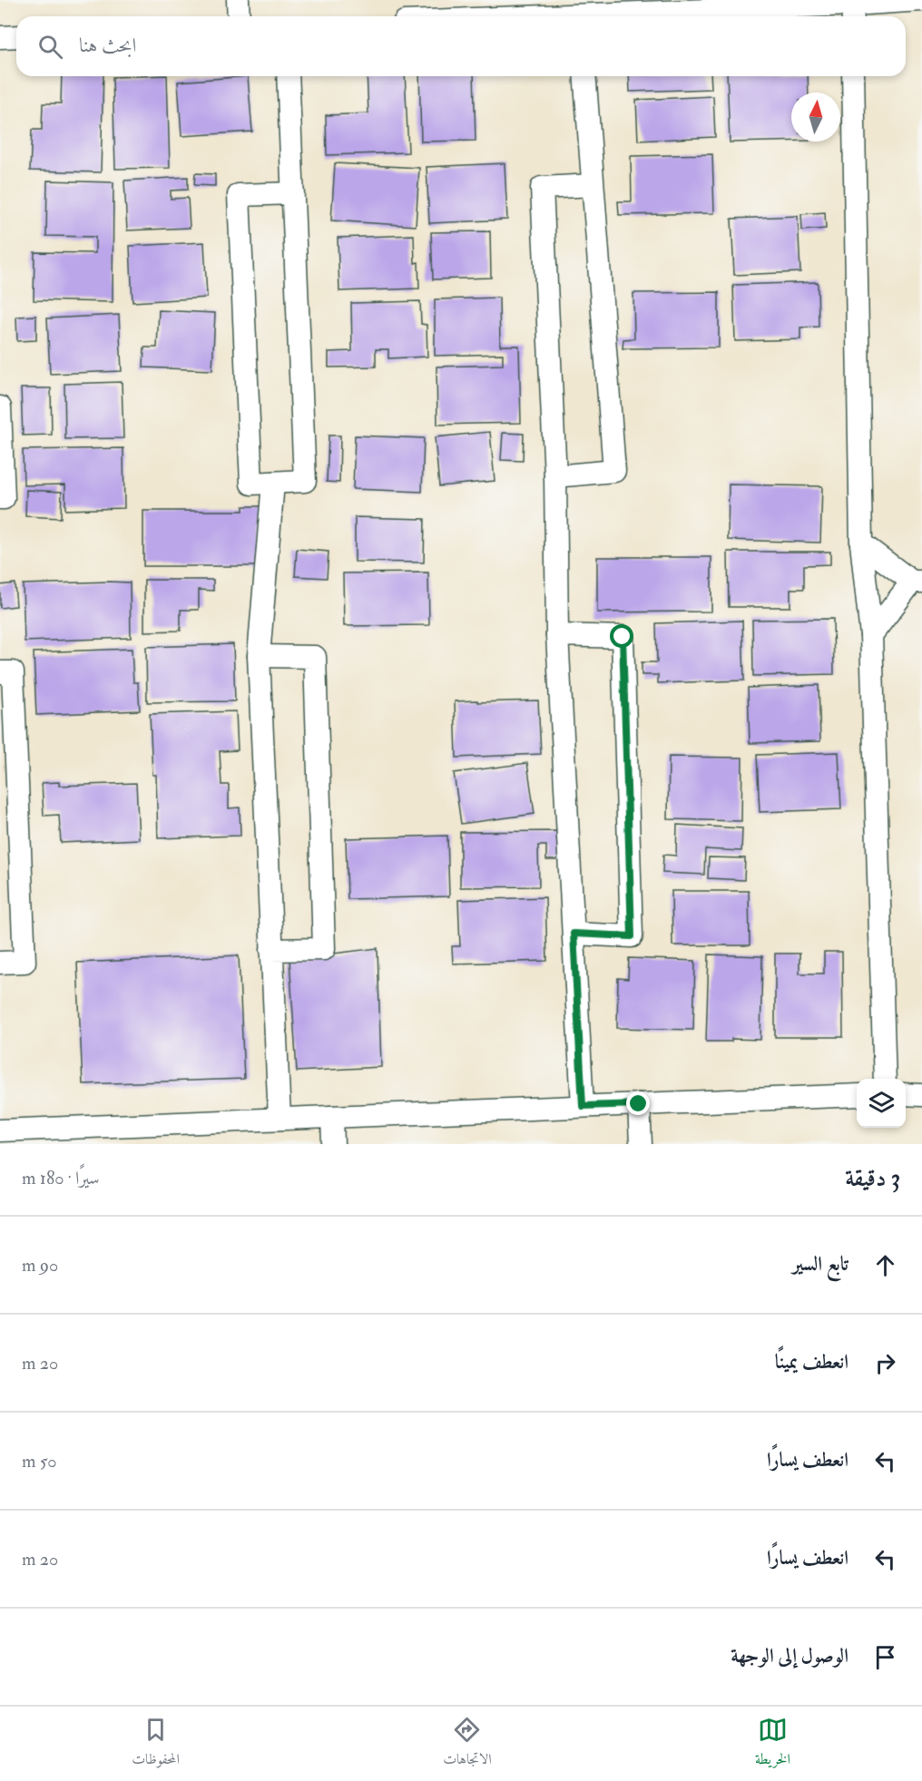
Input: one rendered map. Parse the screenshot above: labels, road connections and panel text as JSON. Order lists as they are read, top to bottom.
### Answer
{
  "north": "top",
  "page": {
    "search": "ابحث هنا",
    "heading": ["3 دقيقة", "سيرًا · 180 m"],
    "list": [
      ["تابع السير", "90 m"],
      ["انعطف يمينًا", "20 m"],
      ["انعطف يسارًا", "50 m"],
      ["انعطف يسارًا", "20 m"],
      "الوصول إلى الوجهة"
    ],
    "nav": ["الخريطة", "الاتجاهات", "المحفوظات"]
  }
}
